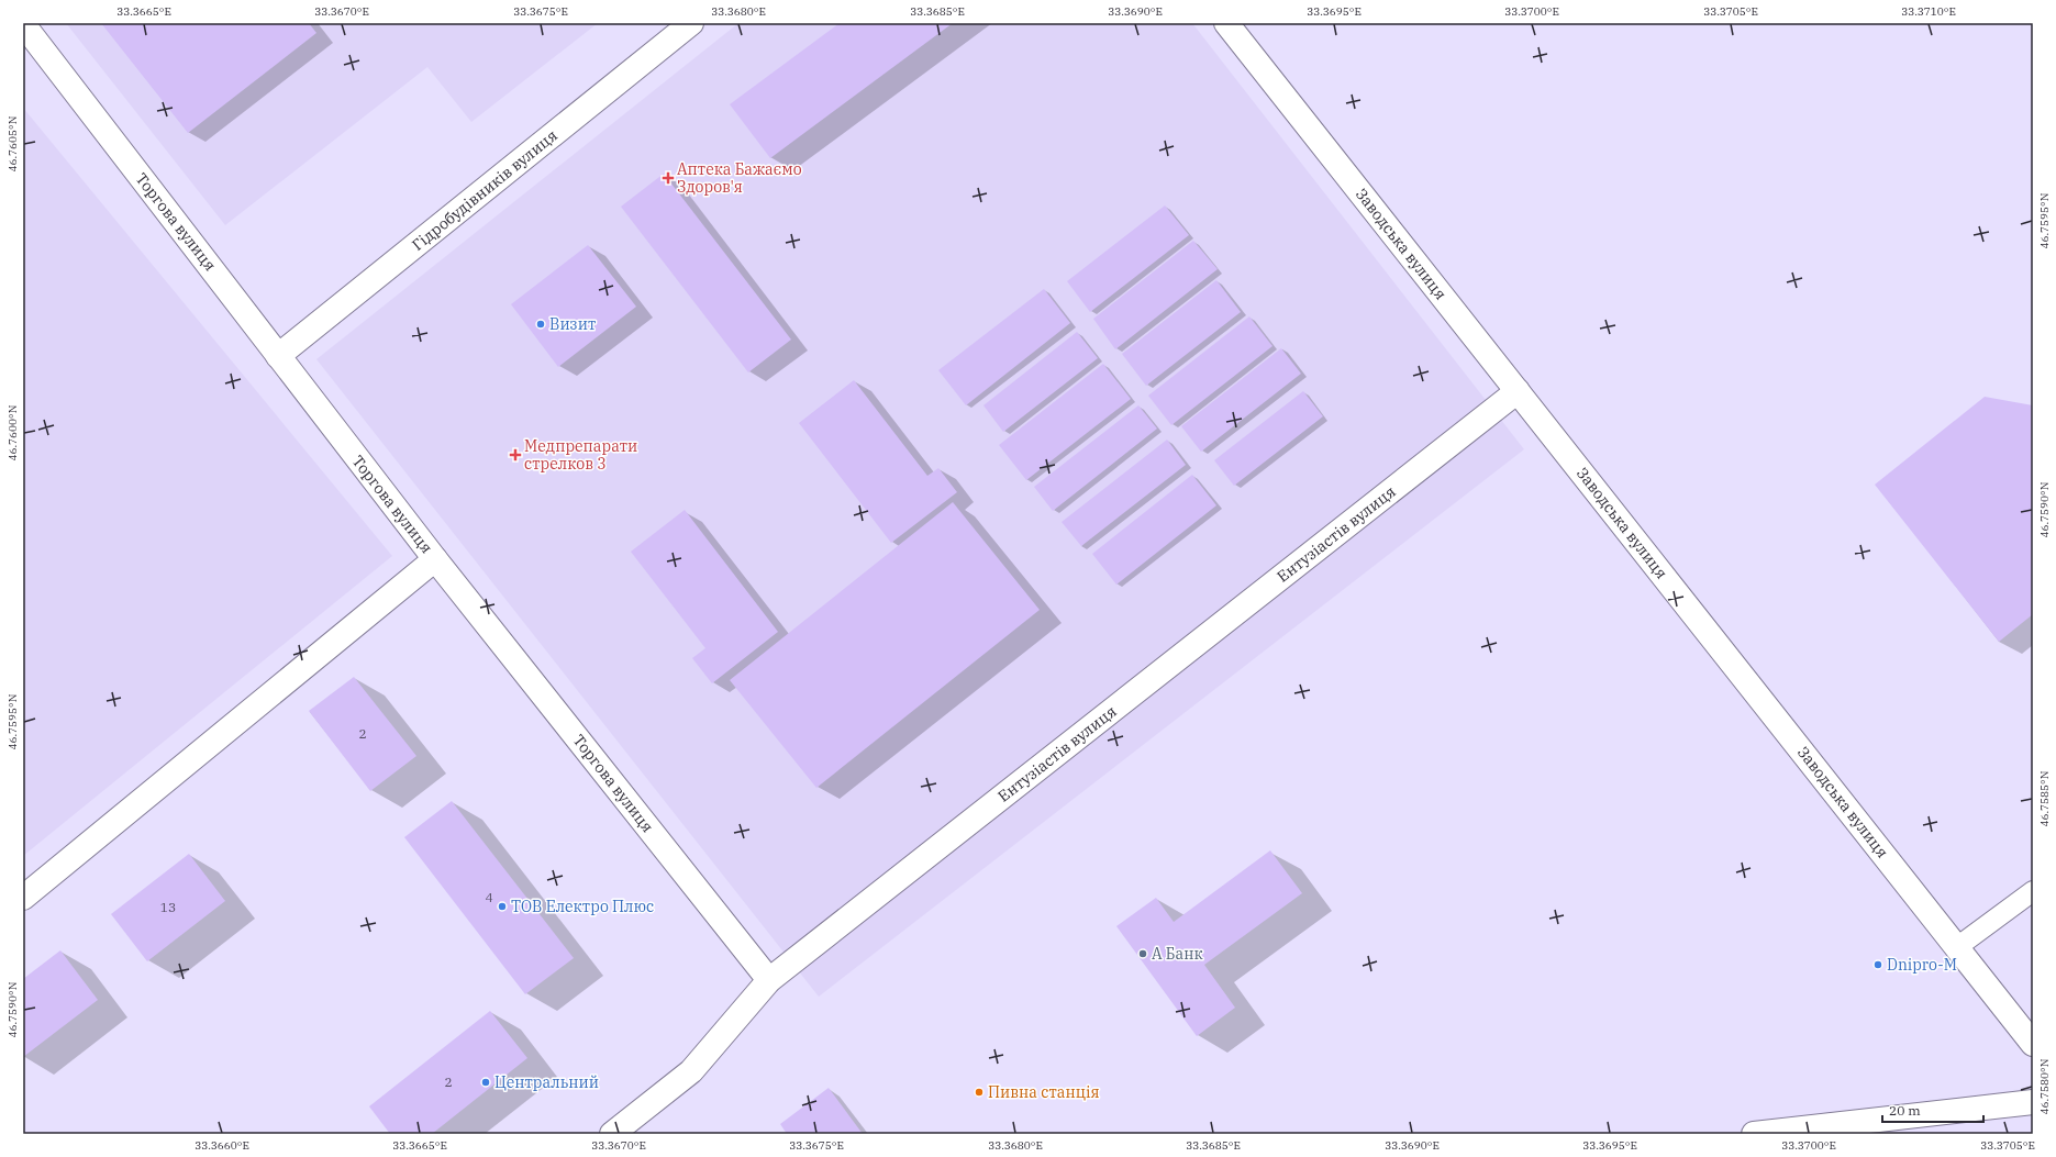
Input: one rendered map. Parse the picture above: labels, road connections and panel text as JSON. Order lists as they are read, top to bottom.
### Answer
{
  "streets": {
    "street": [
      "Гідробудівників вулиця",
      "Торгова вулиця",
      "Заводська вулиця",
      "Ентузіастів вулиця"
    ]
  },
  "crossings": [
    ["Гідробудівників вулиця", "Торгова вулиця"],
    ["Торгова вулиця", "Ентузіастів вулиця"],
    ["Заводська вулиця", "Ентузіастів вулиця"]
  ],
  "places": {
    "health": ["Аптека Бажаємо Здоров'я", "Медпрепарати стрелков 3"],
    "other": [
      "Визит",
      "ТОВ Електро Плюс",
      "А Банк",
      "Dnipro-M",
      "Центральний",
      "Пивна станція"
    ]
  },
  "house_numbers": [
    "2",
    "4",
    "13",
    "2"
  ],
  "scale_bar": "20 m",
  "coordinates": [
    "33.3665°E",
    "33.3670°E",
    "33.3675°E",
    "33.3680°E",
    "33.3685°E",
    "33.3690°E",
    "33.3695°E",
    "33.3700°E",
    "33.3705°E",
    "33.3710°E",
    "46.7605°N",
    "46.7595°N",
    "46.7600°N",
    "46.7590°N",
    "46.7585°N",
    "46.7580°N",
    "33.3660°E"
  ]
}
